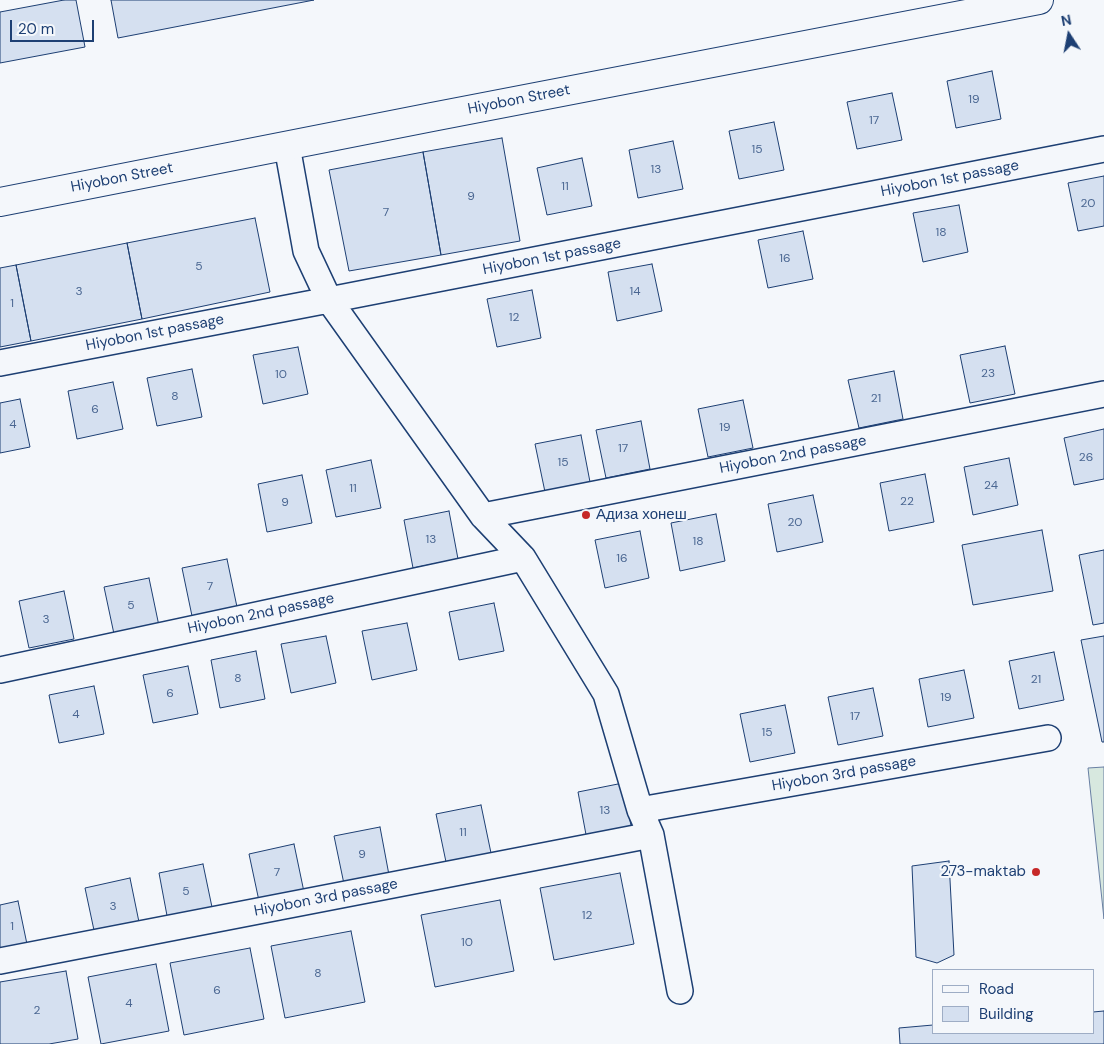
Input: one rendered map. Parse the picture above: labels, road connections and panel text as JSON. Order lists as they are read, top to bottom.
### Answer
{
  "streets": {
    "street": [
      "Hiyobon Street",
      "Hiyobon 1st passage",
      "Hiyobon 2nd passage",
      "Hiyobon 3rd passage"
    ]
  },
  "places": ["Адиза хонеш", "273-maktab"],
  "house_numbers": [
    "19",
    "17",
    "15",
    "13",
    "11",
    "9",
    "20",
    "7",
    "18",
    "16",
    "5",
    "3",
    "14",
    "1",
    "12",
    "23",
    "10",
    "8",
    "21",
    "6",
    "4",
    "19",
    "17",
    "26",
    "15",
    "24",
    "11",
    "22",
    "9",
    "20",
    "13",
    "18",
    "16",
    "7",
    "5",
    "3",
    "8",
    "21",
    "6",
    "19",
    "4",
    "17",
    "15",
    "13",
    "11",
    "9",
    "7",
    "5",
    "3",
    "12",
    "1",
    "10",
    "8",
    "6",
    "4",
    "2"
  ],
  "legend": ["Road", "Building"],
  "scale_bar": "20 m",
  "north": "top"
}
